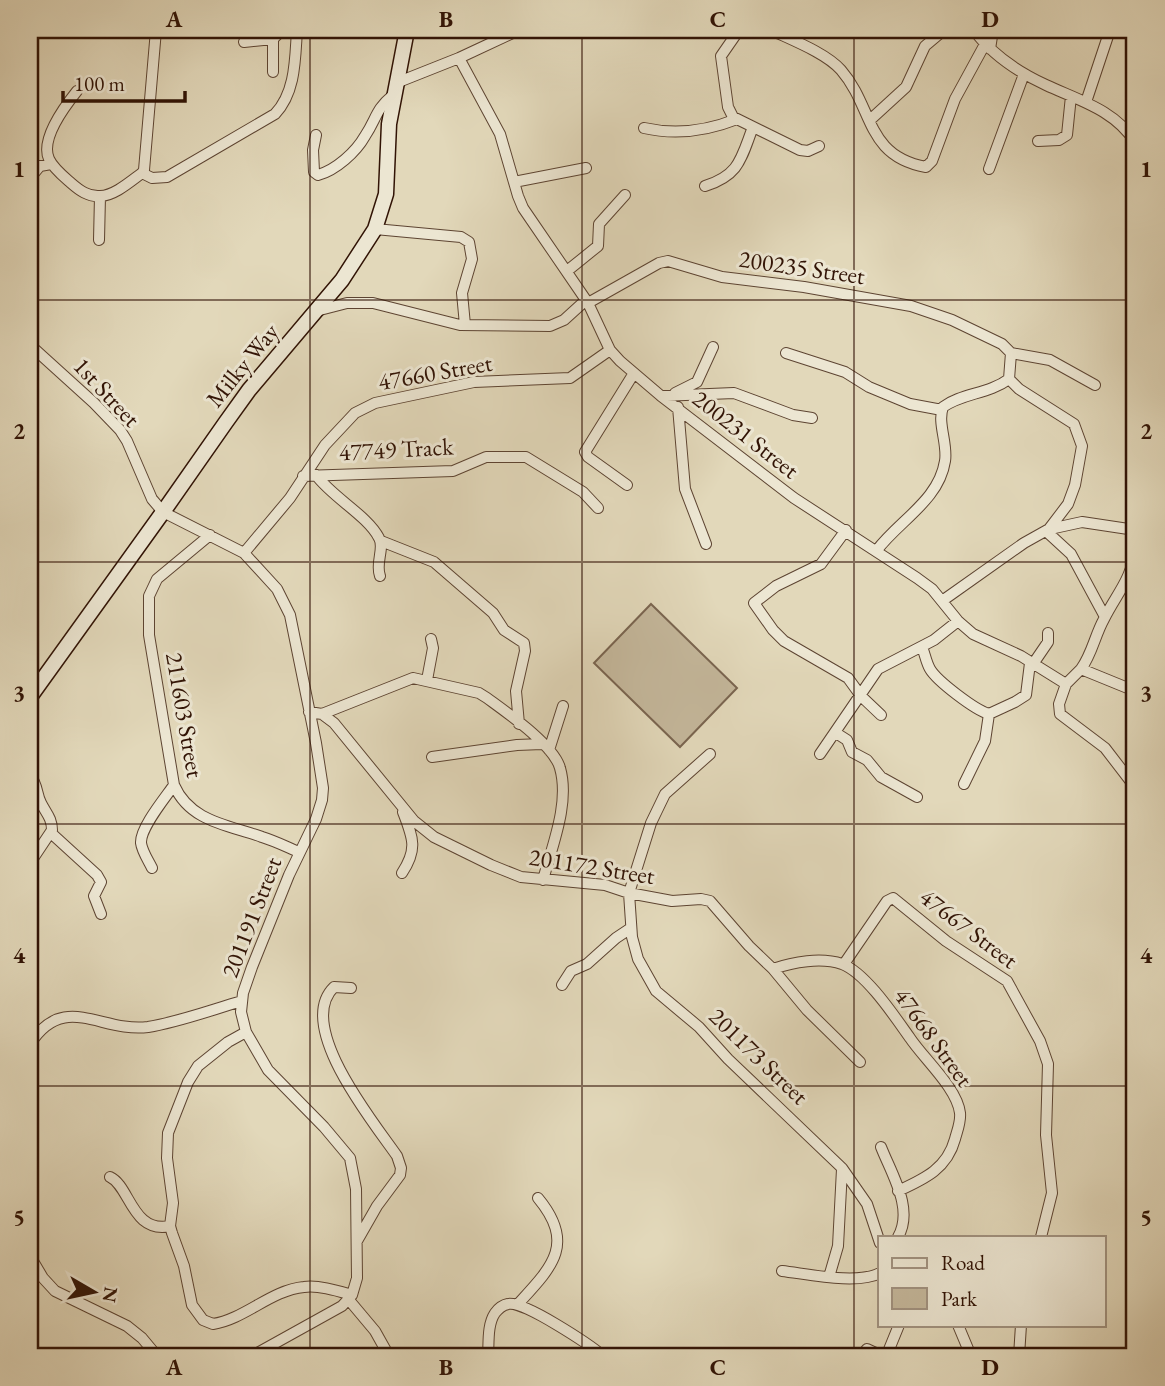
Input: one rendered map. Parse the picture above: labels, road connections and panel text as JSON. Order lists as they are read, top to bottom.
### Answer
{
  "streets": {
    "street": [
      "200235 Street",
      "Milky Way",
      "47660 Street",
      "1st Street",
      "200231 Street",
      "47749 Track",
      "211603 Street",
      "201172 Street",
      "201191 Street",
      "47667 Street",
      "47668 Street",
      "201173 Street"
    ]
  },
  "crossings": [
    ["200235 Street", "Milky Way"],
    ["200235 Street", "200231 Street"],
    ["Milky Way", "1st Street"],
    ["Milky Way", "201191 Street"],
    ["47660 Street", "200231 Street"],
    ["47660 Street", "47749 Track"],
    ["47660 Street", "201191 Street"],
    ["1st Street", "201191 Street"],
    ["211603 Street", "201191 Street"],
    ["201172 Street", "201173 Street"],
    ["47667 Street", "47668 Street"]
  ],
  "legend": ["Road", "Park"],
  "scale_bar": "100 m",
  "north": "right",
  "grid": {
    "columns": [
      "A",
      "B",
      "C",
      "D"
    ],
    "rows": [
      "1",
      "2",
      "3",
      "4",
      "5"
    ]
  }
}
